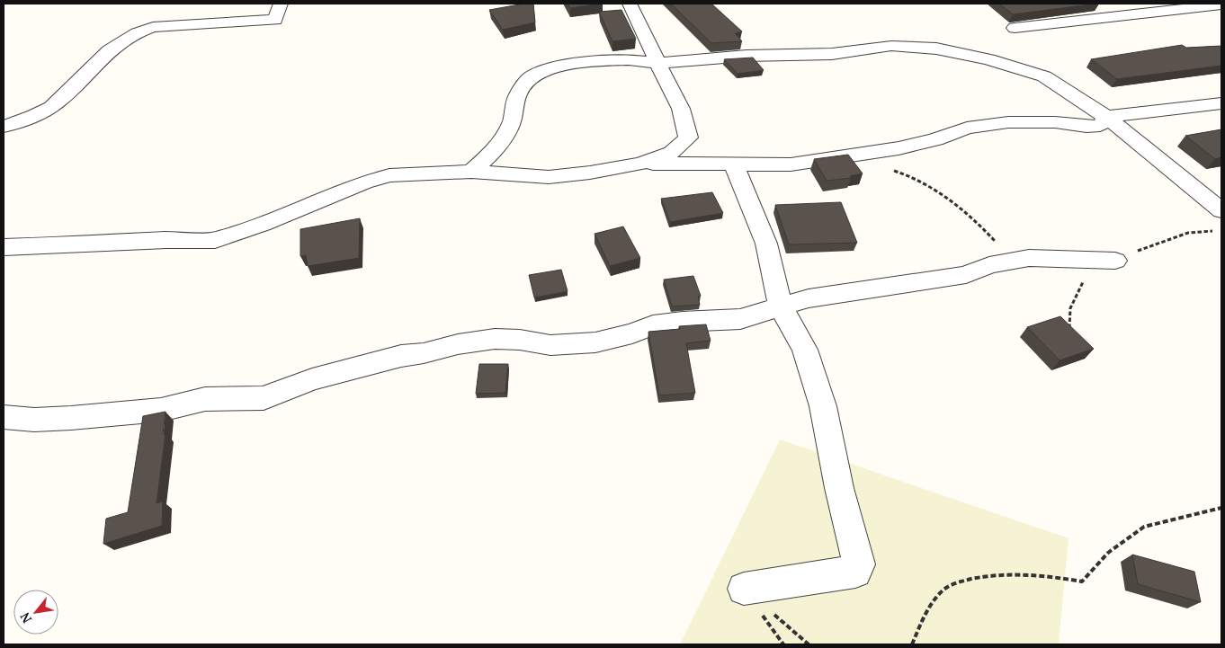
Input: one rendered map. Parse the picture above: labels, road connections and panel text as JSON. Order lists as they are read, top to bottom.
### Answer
{
  "north": "bottom left"
}
